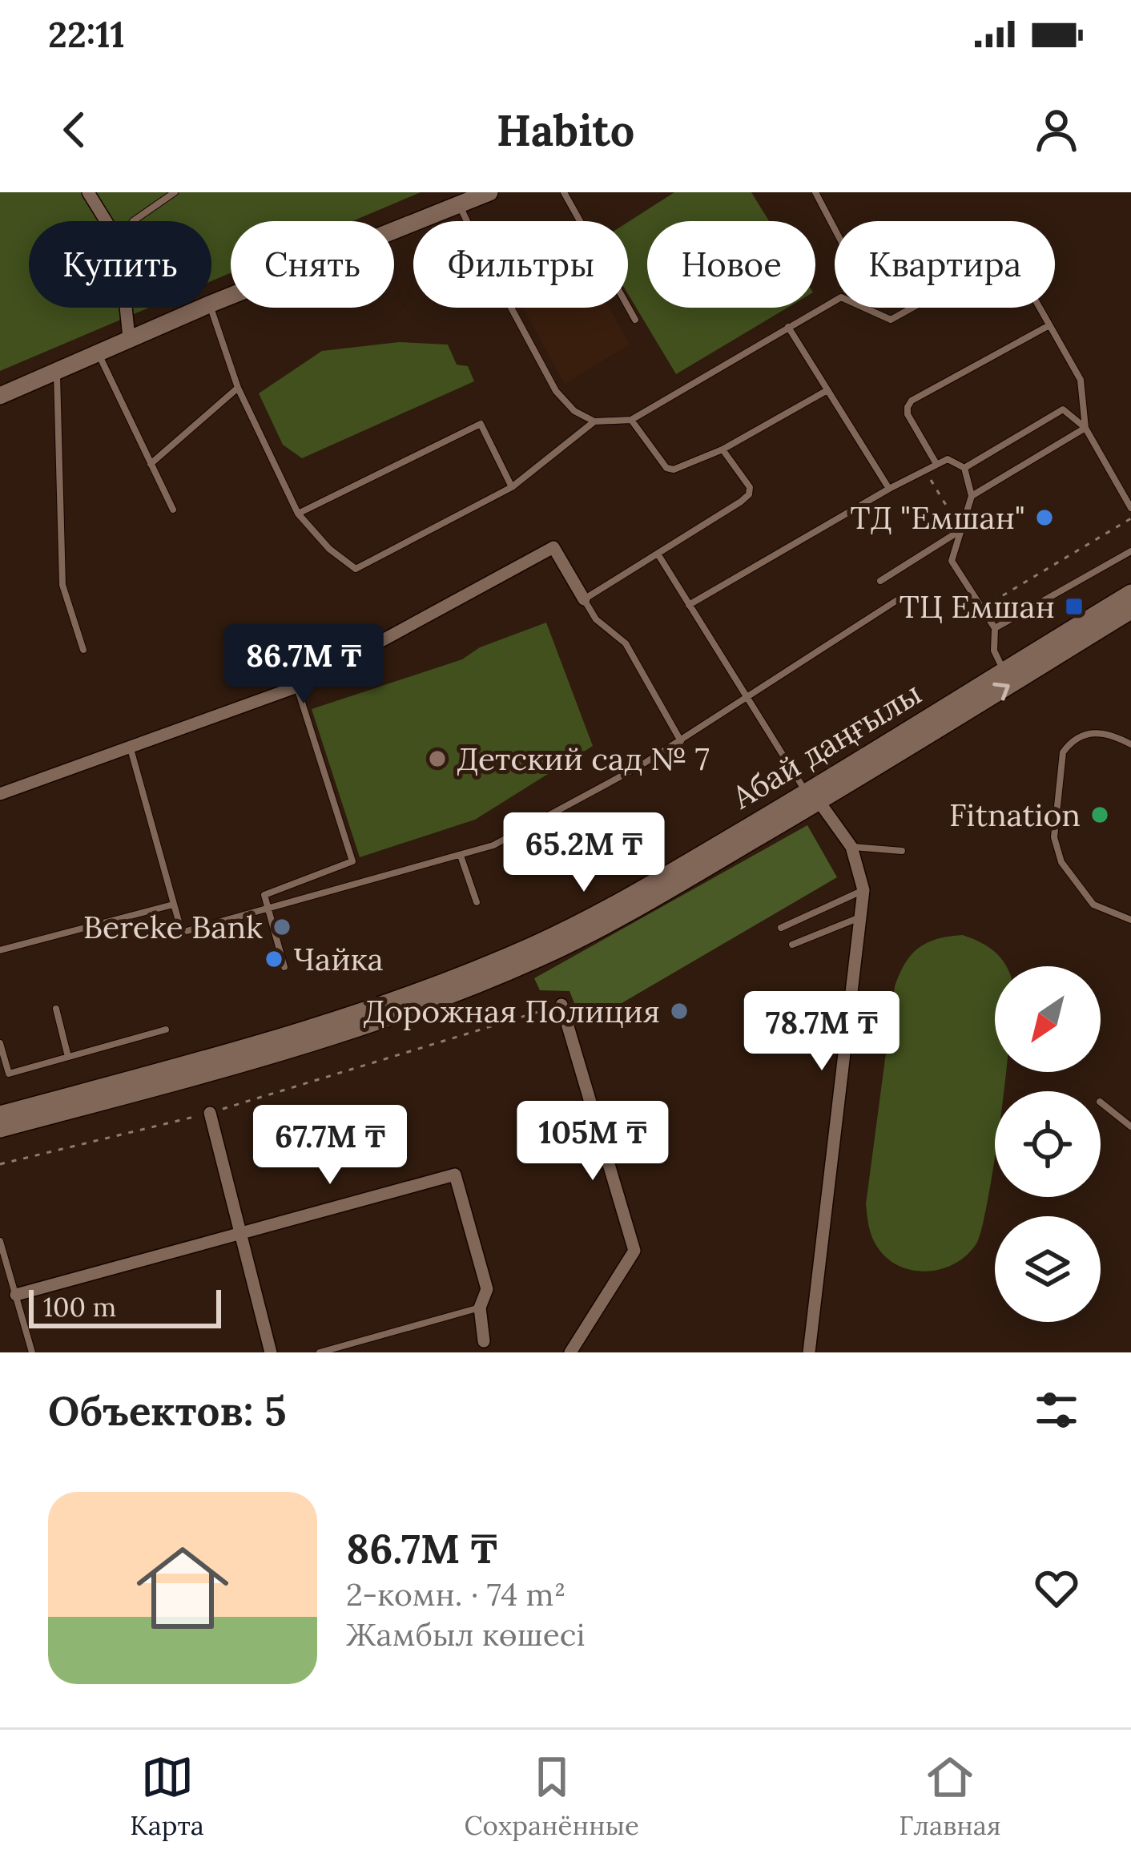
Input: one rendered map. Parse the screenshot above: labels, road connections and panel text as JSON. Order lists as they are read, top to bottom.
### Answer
{
  "streets": {
    "main road": ["Абай даңғылы"]
  },
  "places": {
    "other": [
      "ТД \"Емшан\"",
      "Детский сад № 7",
      "Fitnation",
      "Bereke Bank",
      "Чайка",
      "Дорожная Полиция"
    ],
    "transit": ["ТЦ Емшан"]
  },
  "scale_bar": "100 m",
  "north": "bottom left",
  "page": {
    "status": "22:11",
    "header": "Habito",
    "chip": [
      "Купить",
      "Снять",
      "Фильтры",
      "Новое",
      "Квартира"
    ],
    "price": [
      "86.7M ₸",
      "65.2M ₸",
      "78.7M ₸",
      "105M ₸",
      "67.7M ₸"
    ],
    "scale": "100 m",
    "heading": "Объектов: 5",
    "list": [
      {
        "name": "86.7M ₸",
        "note": "2-комн. · 74 m² · Жамбыл көшесі"
      }
    ],
    "tabs": ["Карта", "Сохранённые", "Главная"]
  }
}
